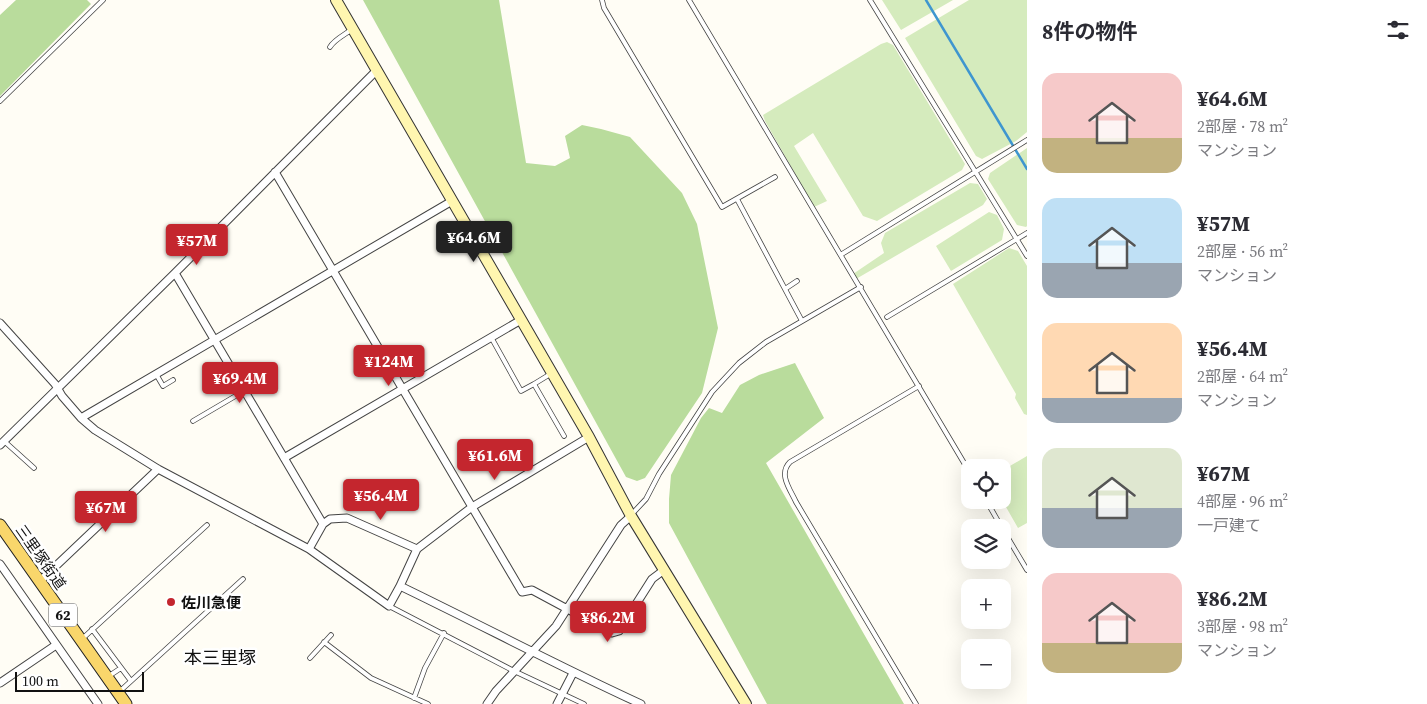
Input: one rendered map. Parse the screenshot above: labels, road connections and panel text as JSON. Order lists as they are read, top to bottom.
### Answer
{
  "streets": {
    "main road": ["三里塚街道", "62"]
  },
  "districts": ["本三里塚"],
  "places": ["佐川急便"],
  "scale_bar": "100 m",
  "page": {
    "heading": "8件の物件",
    "list": [
      {
        "name": "¥64.6M",
        "note": "2部屋 · 78 m² · マンション"
      },
      {
        "name": "¥57M",
        "note": "2部屋 · 56 m² · マンション"
      },
      {
        "name": "¥56.4M",
        "note": "2部屋 · 64 m² · マンション"
      },
      {
        "name": "¥67M",
        "note": "4部屋 · 96 m² · 一戸建て"
      },
      {
        "name": "¥86.2M",
        "note": "3部屋 · 98 m² · マンション"
      }
    ],
    "price": [
      "¥64.6M",
      "¥57M",
      "¥124M",
      "¥69.4M",
      "¥61.6M",
      "¥56.4M",
      "¥67M",
      "¥86.2M"
    ],
    "map_buttons": ["+", "−"],
    "scale": "100 m"
  }
}
